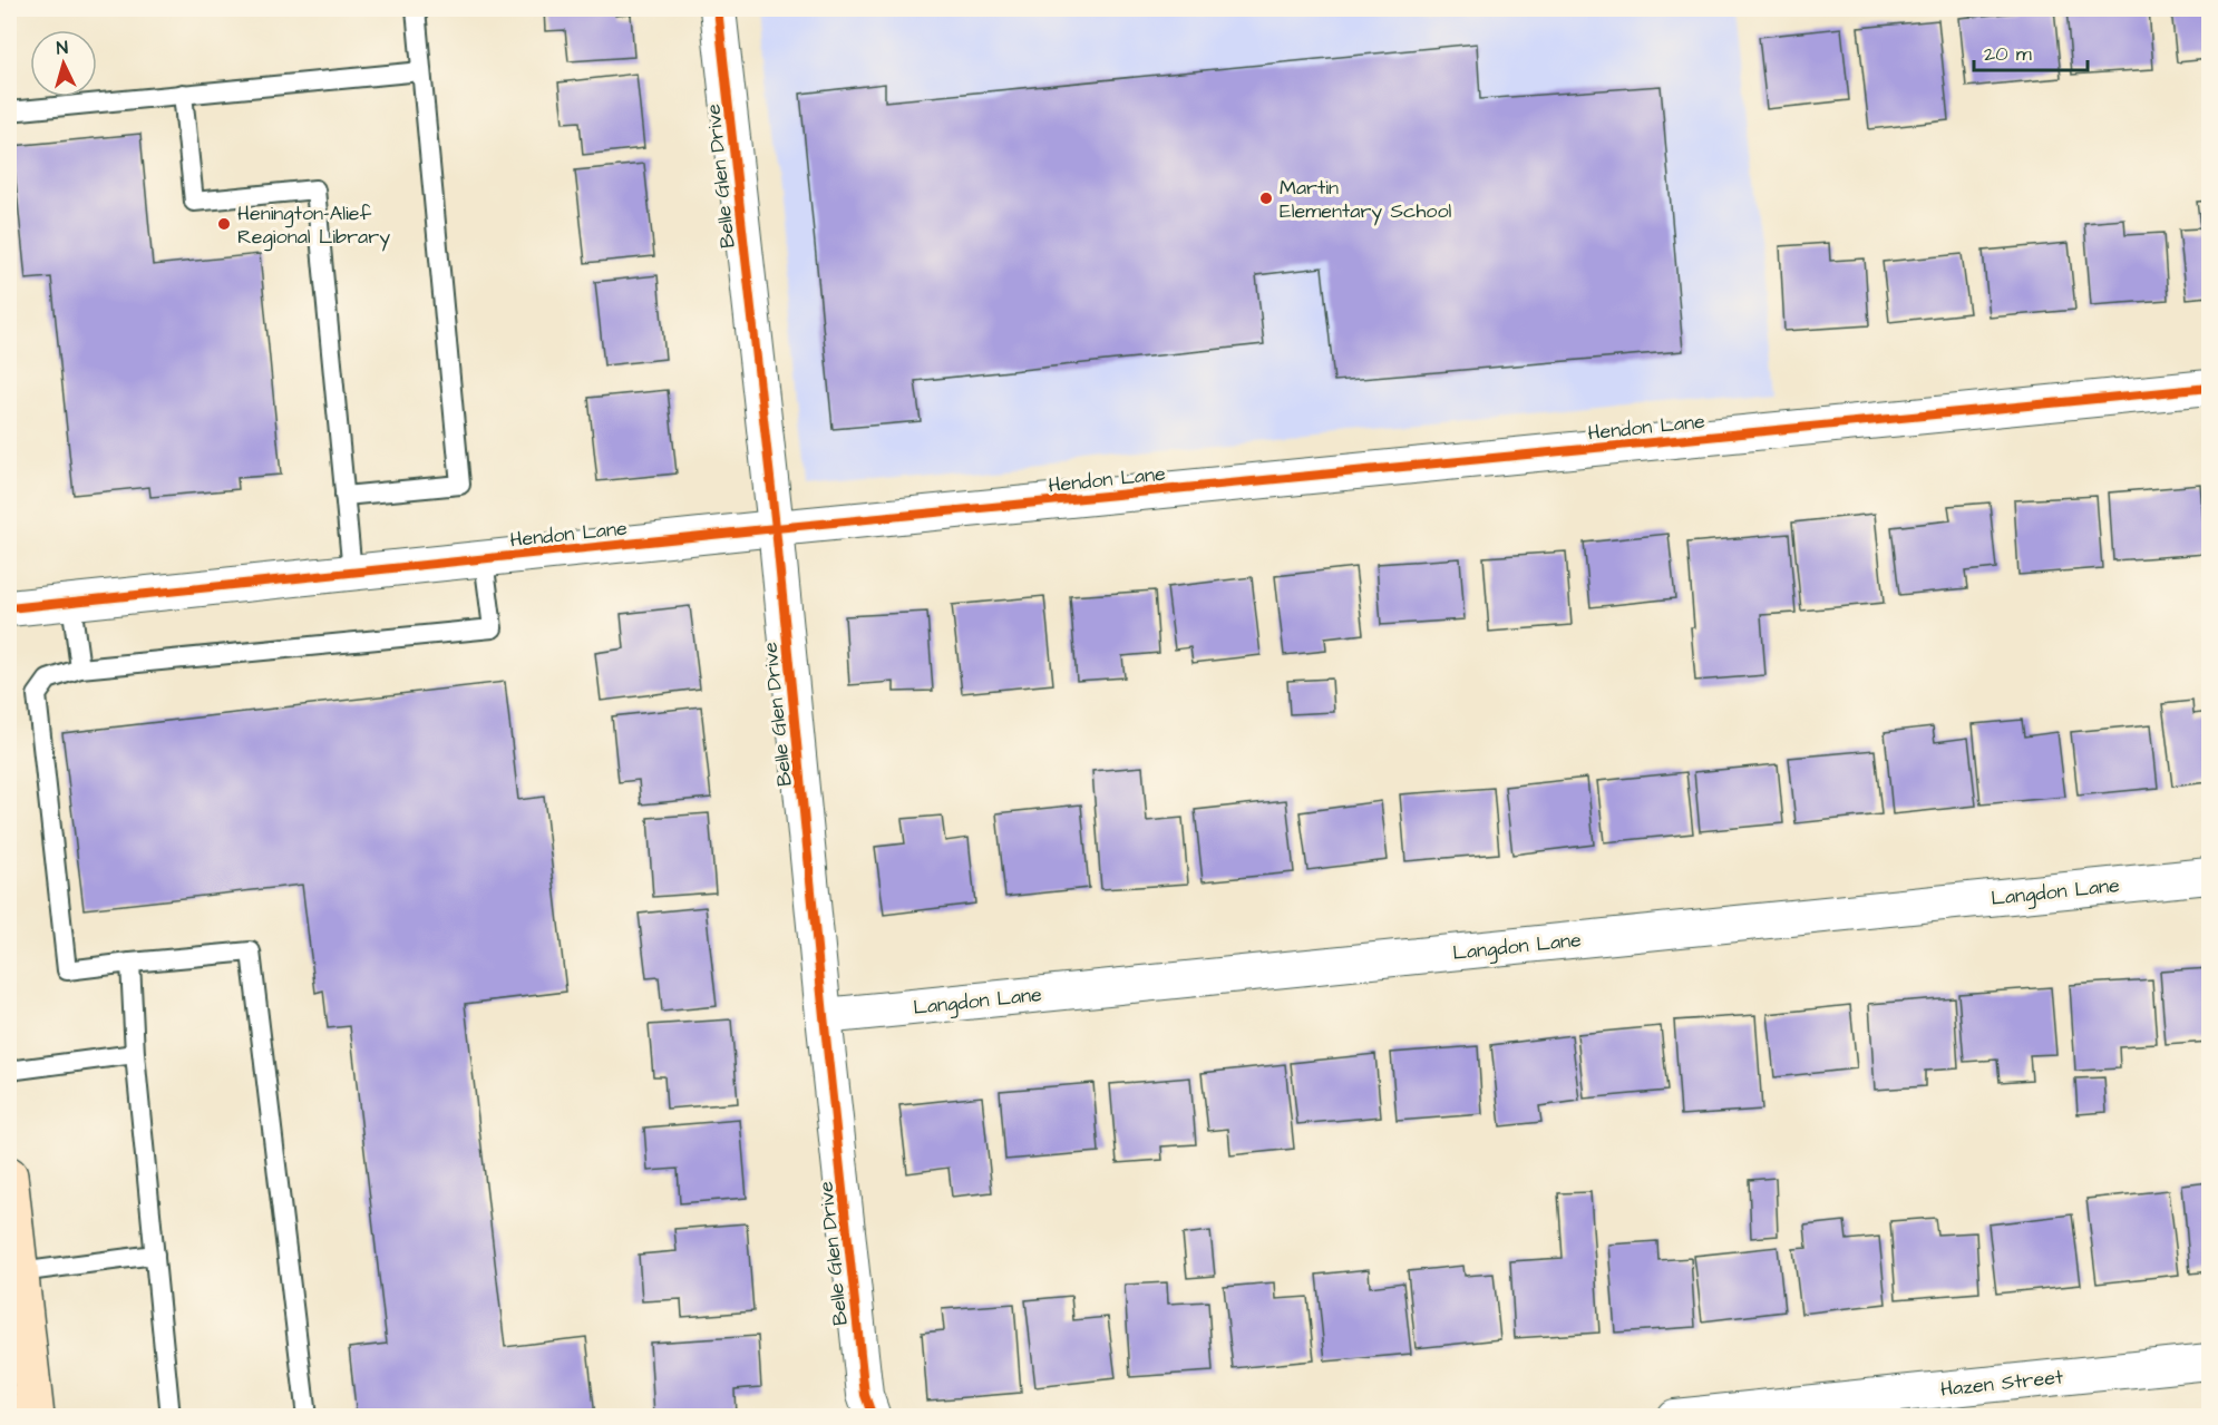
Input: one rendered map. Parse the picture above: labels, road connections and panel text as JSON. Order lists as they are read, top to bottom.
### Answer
{
  "streets": {
    "street": [
      "Belle Glen Drive",
      "Hendon Lane",
      "Langdon Lane",
      "Hazen Street"
    ]
  },
  "crossings": [
    ["Belle Glen Drive", "Hendon Lane"],
    ["Belle Glen Drive", "Langdon Lane"]
  ],
  "places": ["Martin Elementary School", "Henington-Alief Regional Library"],
  "scale_bar": "20 m",
  "north": "top"
}
